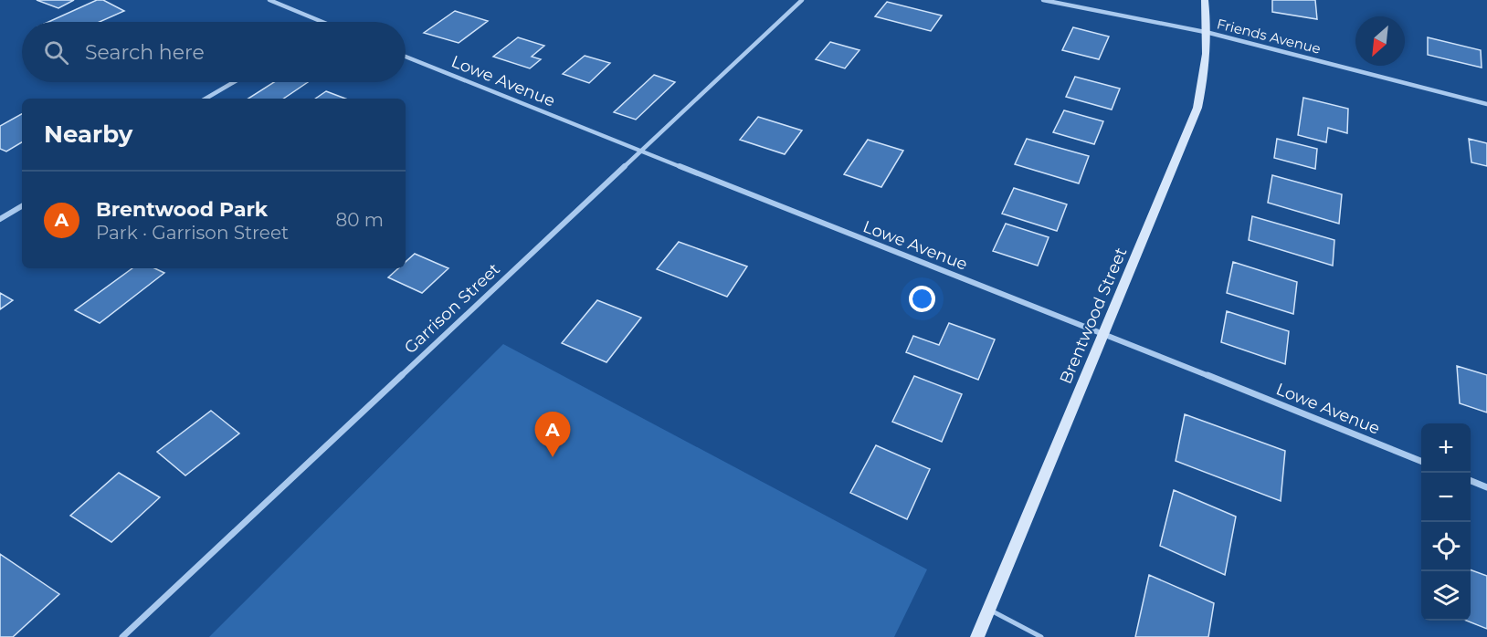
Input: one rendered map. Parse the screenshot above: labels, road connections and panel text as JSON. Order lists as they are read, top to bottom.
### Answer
{
  "streets": {
    "main road": ["Brentwood Street"],
    "street": ["Friends Avenue", "Lowe Avenue", "Garrison Street"]
  },
  "crossings": [
    ["Friends Avenue", "Brentwood Street"],
    ["Lowe Avenue", "Garrison Street"],
    ["Lowe Avenue", "Brentwood Street"]
  ],
  "north": "bottom left",
  "page": {
    "search": "Search here",
    "heading": "Nearby",
    "list": [
      {
        "mark": "A",
        "name": "Brentwood Park",
        "note": "Park · Garrison Street",
        "value": "80 m"
      }
    ],
    "pins": "A",
    "map_buttons": ["+", "−"]
  }
}
